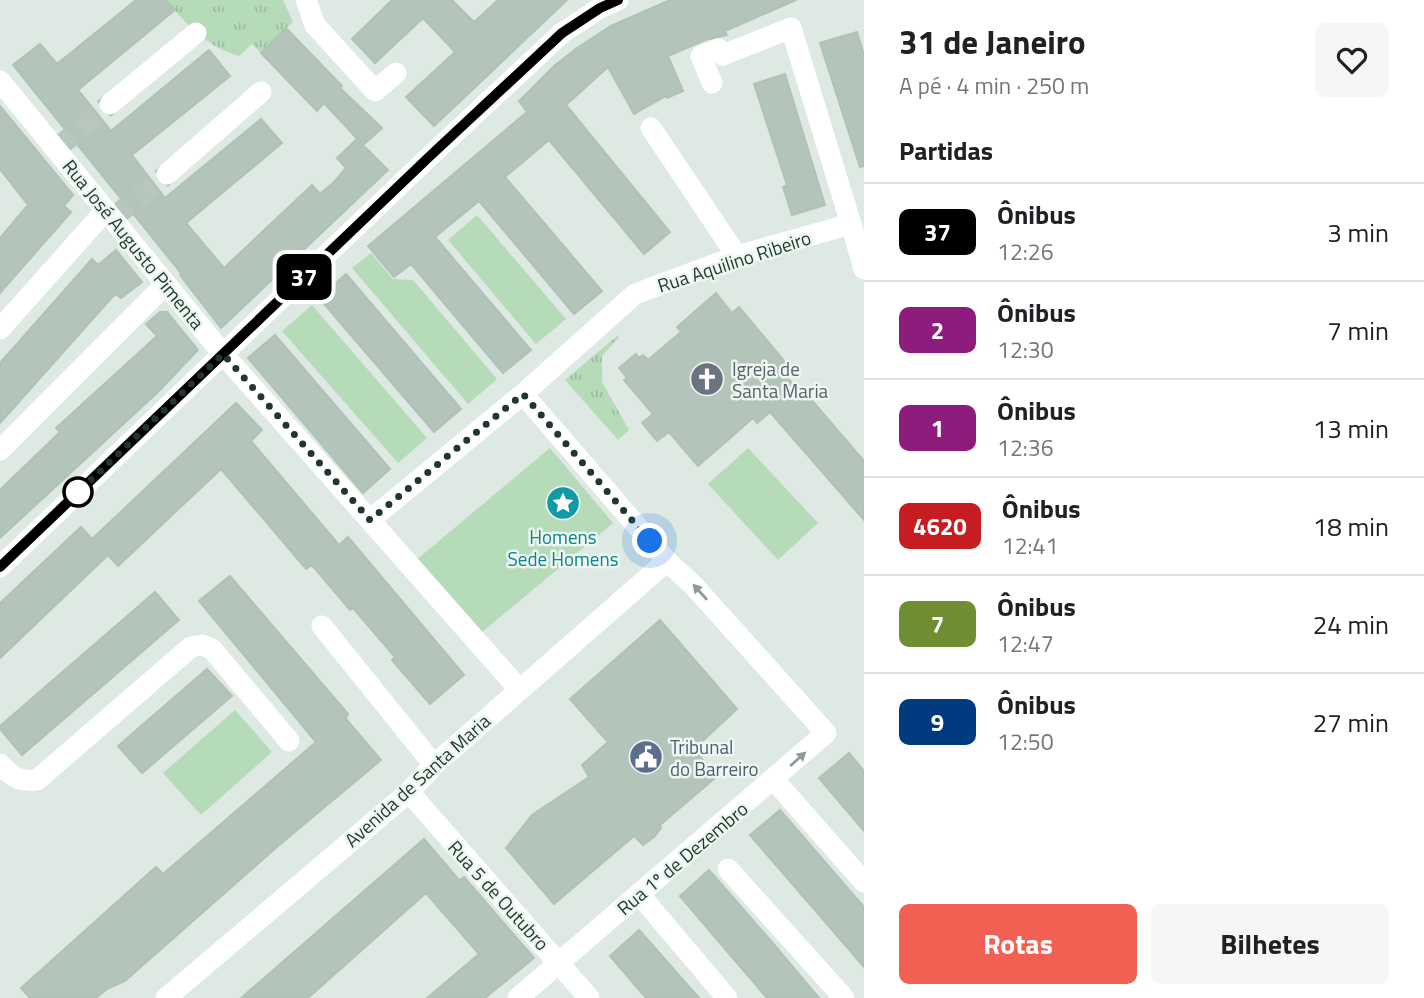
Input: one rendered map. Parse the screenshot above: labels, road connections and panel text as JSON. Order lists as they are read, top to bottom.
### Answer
{
  "streets": {
    "street": [
      "Rua José Augusto Pimenta",
      "Rua Aquilino Ribeiro",
      "Avenida de Santa Maria",
      "Rua 1º de Dezembro",
      "Rua 5 de Outubro"
    ]
  },
  "crossings": [
    ["Rua José Augusto Pimenta", "Rua Aquilino Ribeiro"],
    ["Rua José Augusto Pimenta", "Avenida de Santa Maria"],
    ["Avenida de Santa Maria", "Rua 1º de Dezembro"],
    ["Avenida de Santa Maria", "Rua 5 de Outubro"],
    ["Rua 1º de Dezembro", "Rua 5 de Outubro"]
  ],
  "one_way": ["Rua 1º de Dezembro"],
  "places": {
    "church": ["Igreja de Santa Maria"],
    "place": ["Homens Sede Homens"],
    "public building": ["Tribunal do Barreiro"]
  },
  "lines": ["bus line 37"],
  "page": {
    "on_map": "37",
    "heading": [
      ["31 de Janeiro", "A pé · 4 min · 250 m"],
      "Partidas"
    ],
    "list": [
      {
        "mark": "37",
        "name": "Ônibus",
        "note": "12:26",
        "value": "3 min"
      },
      {
        "mark": "2",
        "name": "Ônibus",
        "note": "12:30",
        "value": "7 min"
      },
      {
        "mark": "1",
        "name": "Ônibus",
        "note": "12:36",
        "value": "13 min"
      },
      {
        "mark": "4620",
        "name": "Ônibus",
        "note": "12:41",
        "value": "18 min"
      },
      {
        "mark": "7",
        "name": "Ônibus",
        "note": "12:47",
        "value": "24 min"
      },
      {
        "mark": "9",
        "name": "Ônibus",
        "note": "12:50",
        "value": "27 min"
      }
    ],
    "buttons": ["Rotas", "Bilhetes"]
  }
}
